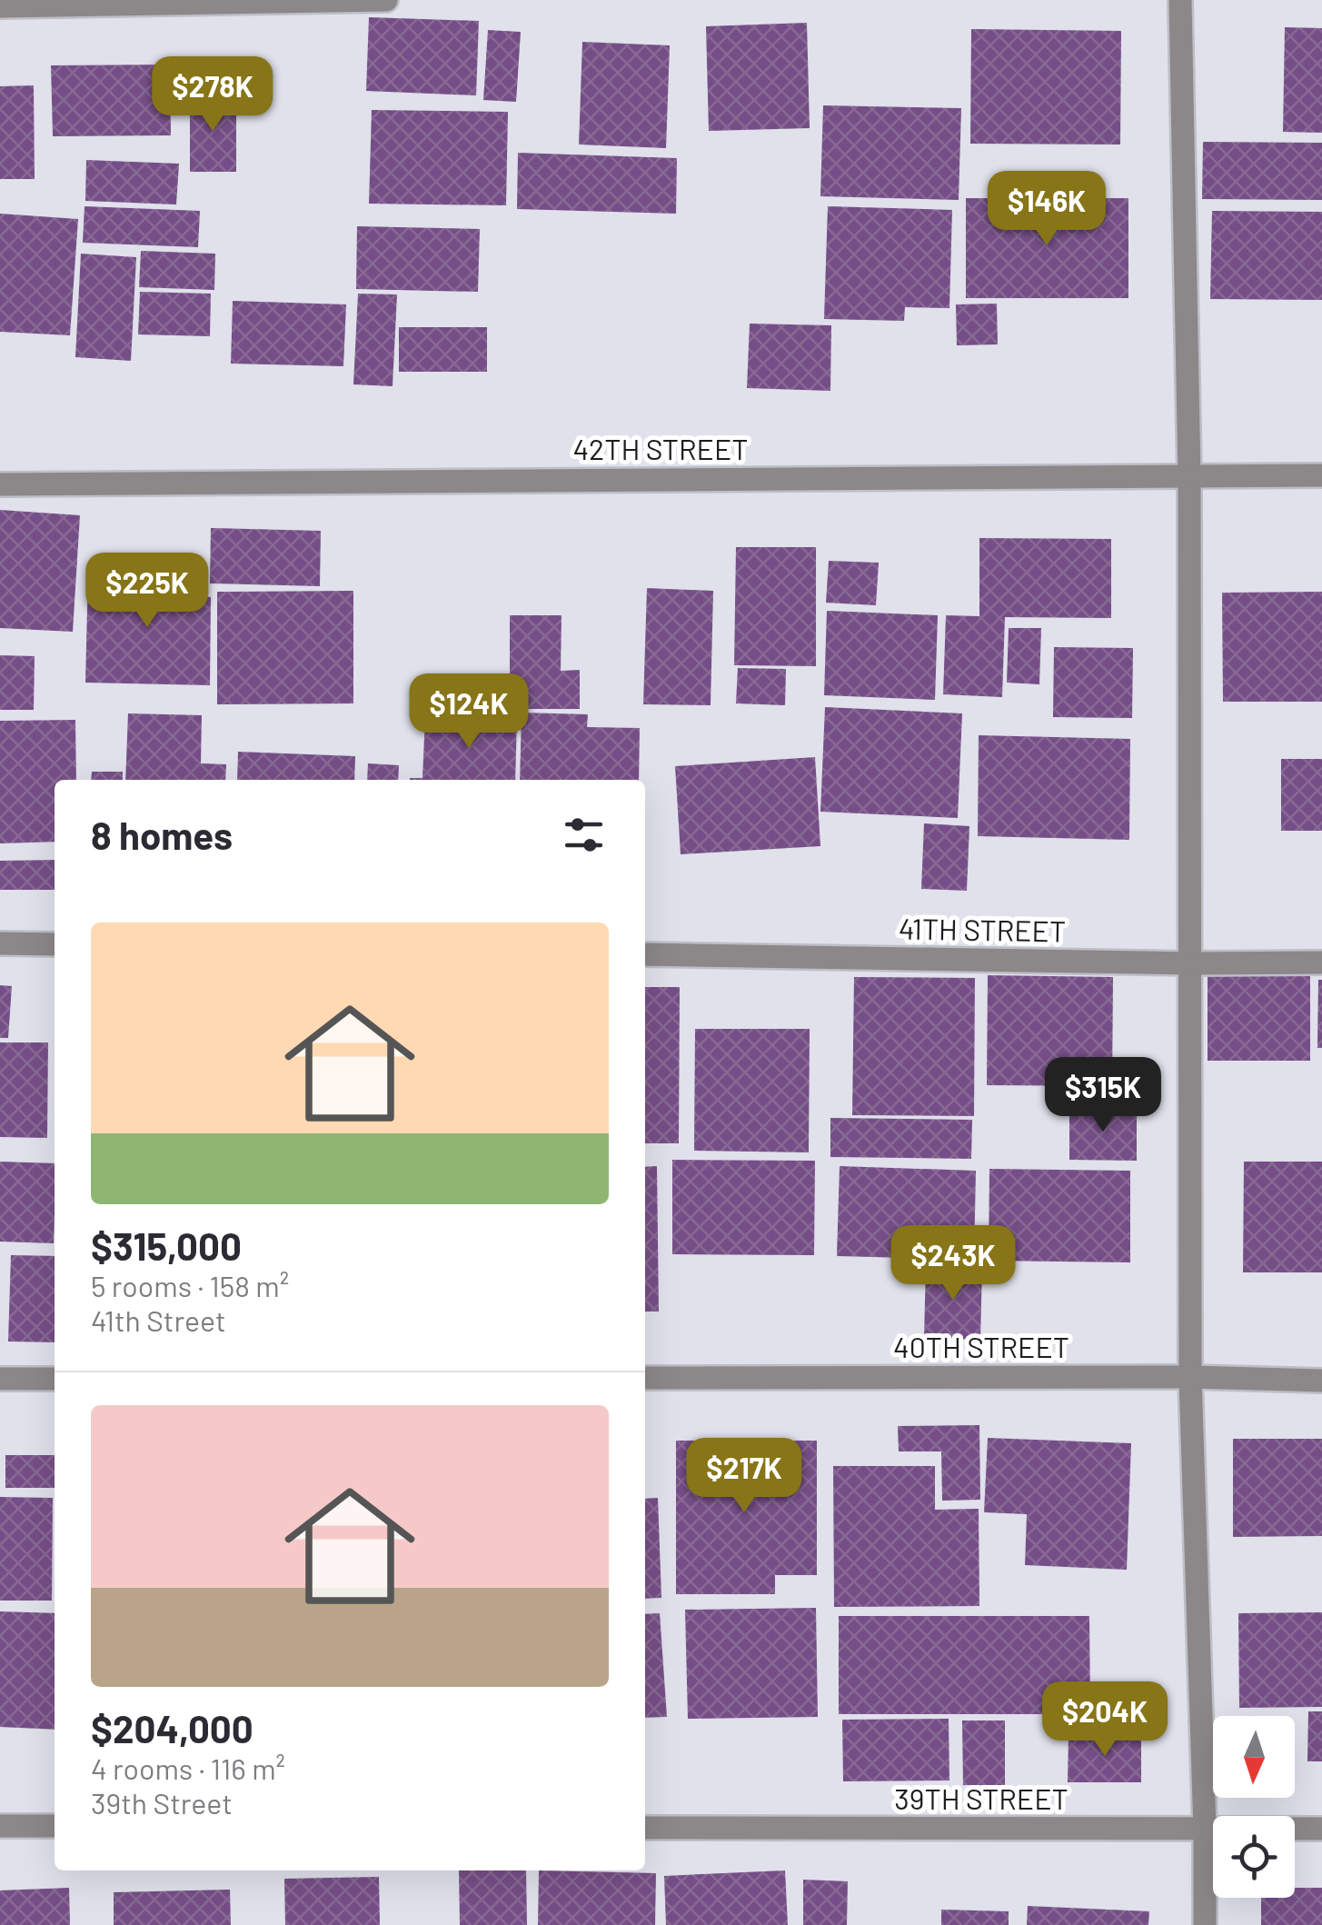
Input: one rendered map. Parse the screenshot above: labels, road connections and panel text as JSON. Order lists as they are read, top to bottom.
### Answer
{
  "streets": {
    "street": [
      "42TH STREET",
      "41TH STREET",
      "40TH STREET",
      "39TH STREET"
    ]
  },
  "north": "bottom",
  "page": {
    "price": [
      "$278K",
      "$146K",
      "$225K",
      "$124K",
      "$315K",
      "$243K",
      "$217K",
      "$204K"
    ],
    "heading": "8 homes",
    "list": [
      {
        "name": "$315,000",
        "note": "5 rooms · 158 m² · 41th Street"
      },
      {
        "name": "$204,000",
        "note": "4 rooms · 116 m² · 39th Street"
      }
    ]
  }
}
